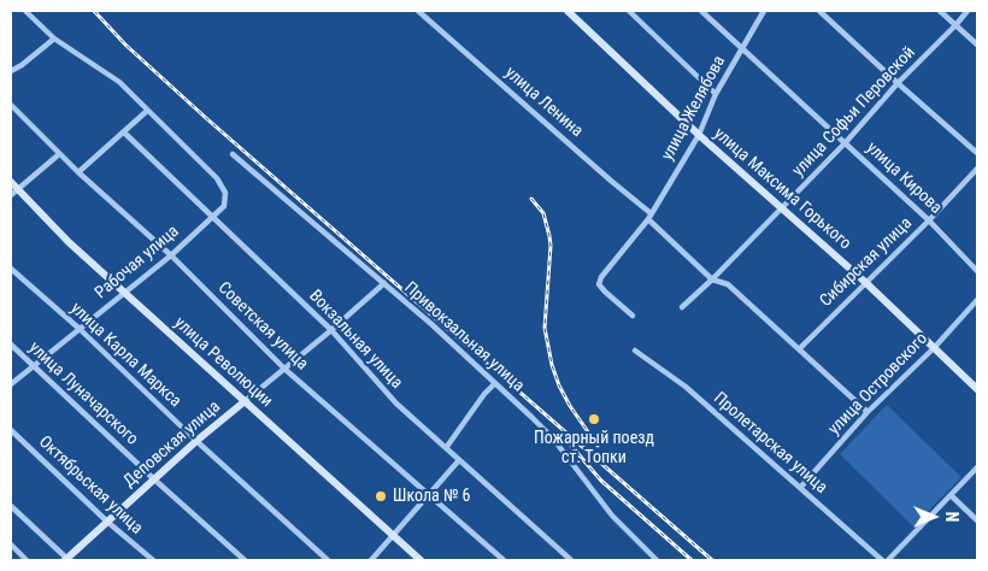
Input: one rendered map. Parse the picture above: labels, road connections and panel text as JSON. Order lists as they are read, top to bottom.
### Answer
{
  "streets": {
    "street": [
      "улица Ленина",
      "улица Желябова",
      "улица Софьи Перовской",
      "улица Кирова",
      "улица Максима Горького",
      "Рабочая улица",
      "Сибирская улица",
      "Советская улица",
      "Привокзальная улица",
      "Вокзальная улица",
      "улица Карла Маркса",
      "улица Революции",
      "улица Островского",
      "улица Луначарского",
      "Пролетарская улица",
      "Деповская улица",
      "Октябрьская улица"
    ]
  },
  "crossings": [
    ["улица Ленина", "улица Желябова"],
    ["улица Ленина", "улица Софьи Перовской"],
    ["улица Ленина", "Сибирская улица"],
    ["улица Ленина", "улица Островского"],
    ["улица Желябова", "улица Кирова"],
    ["улица Желябова", "улица Максима Горького"],
    ["улица Софьи Перовской", "улица Кирова"],
    ["улица Софьи Перовской", "улица Максима Горького"],
    ["улица Кирова", "Сибирская улица"],
    ["улица Максима Горького", "Сибирская улица"],
    ["улица Максима Горького", "улица Островского"],
    ["Рабочая улица", "Советская улица"],
    ["Рабочая улица", "Вокзальная улица"],
    ["Рабочая улица", "улица Карла Маркса"],
    ["Рабочая улица", "улица Революции"],
    ["Рабочая улица", "улица Луначарского"],
    ["Советская улица", "Деповская улица"],
    ["Привокзальная улица", "Деповская улица"],
    ["Вокзальная улица", "Деповская улица"],
    ["улица Карла Маркса", "Деповская улица"],
    ["улица Революции", "Деповская улица"],
    ["улица Островского", "Пролетарская улица"],
    ["улица Луначарского", "Деповская улица"],
    ["Деповская улица", "Октябрьская улица"]
  ],
  "places": ["Пожарный поезд ст. Топки", "Школа № 6"],
  "north": "right"
}
